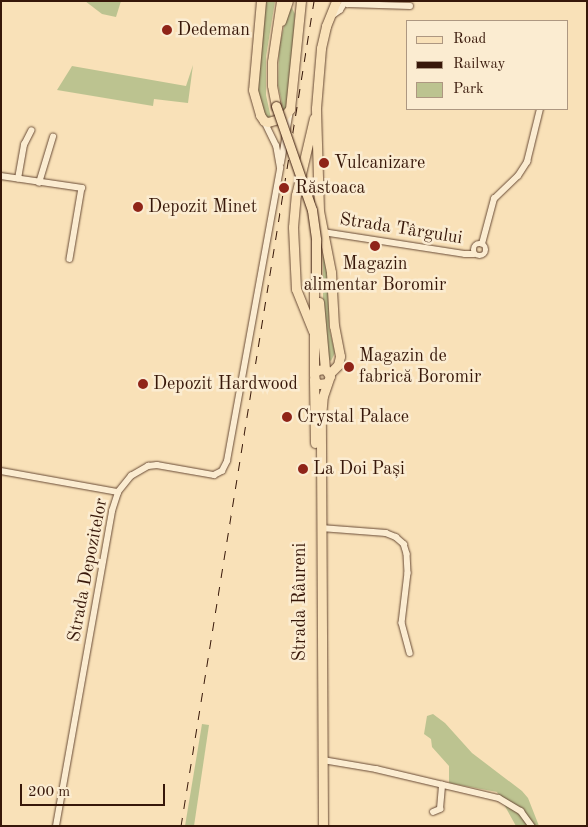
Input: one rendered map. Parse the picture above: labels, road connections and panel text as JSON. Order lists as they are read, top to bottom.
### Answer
{
  "streets": {
    "main road": ["Strada Râureni"],
    "street": ["Strada Târgului", "Strada Depozitelor"]
  },
  "crossings": [
    ["Strada Târgului", "Strada Râureni"]
  ],
  "places": [
    "Dedeman",
    "Vulcanizare",
    "Răstoaca",
    "Depozit Minet",
    "Magazin alimentar Boromir",
    "Magazin de fabrică Boromir",
    "Depozit Hardwood",
    "Crystal Palace",
    "La Doi Pași"
  ],
  "legend": ["Road", "Railway", "Park"],
  "scale_bar": "200 m"
}
